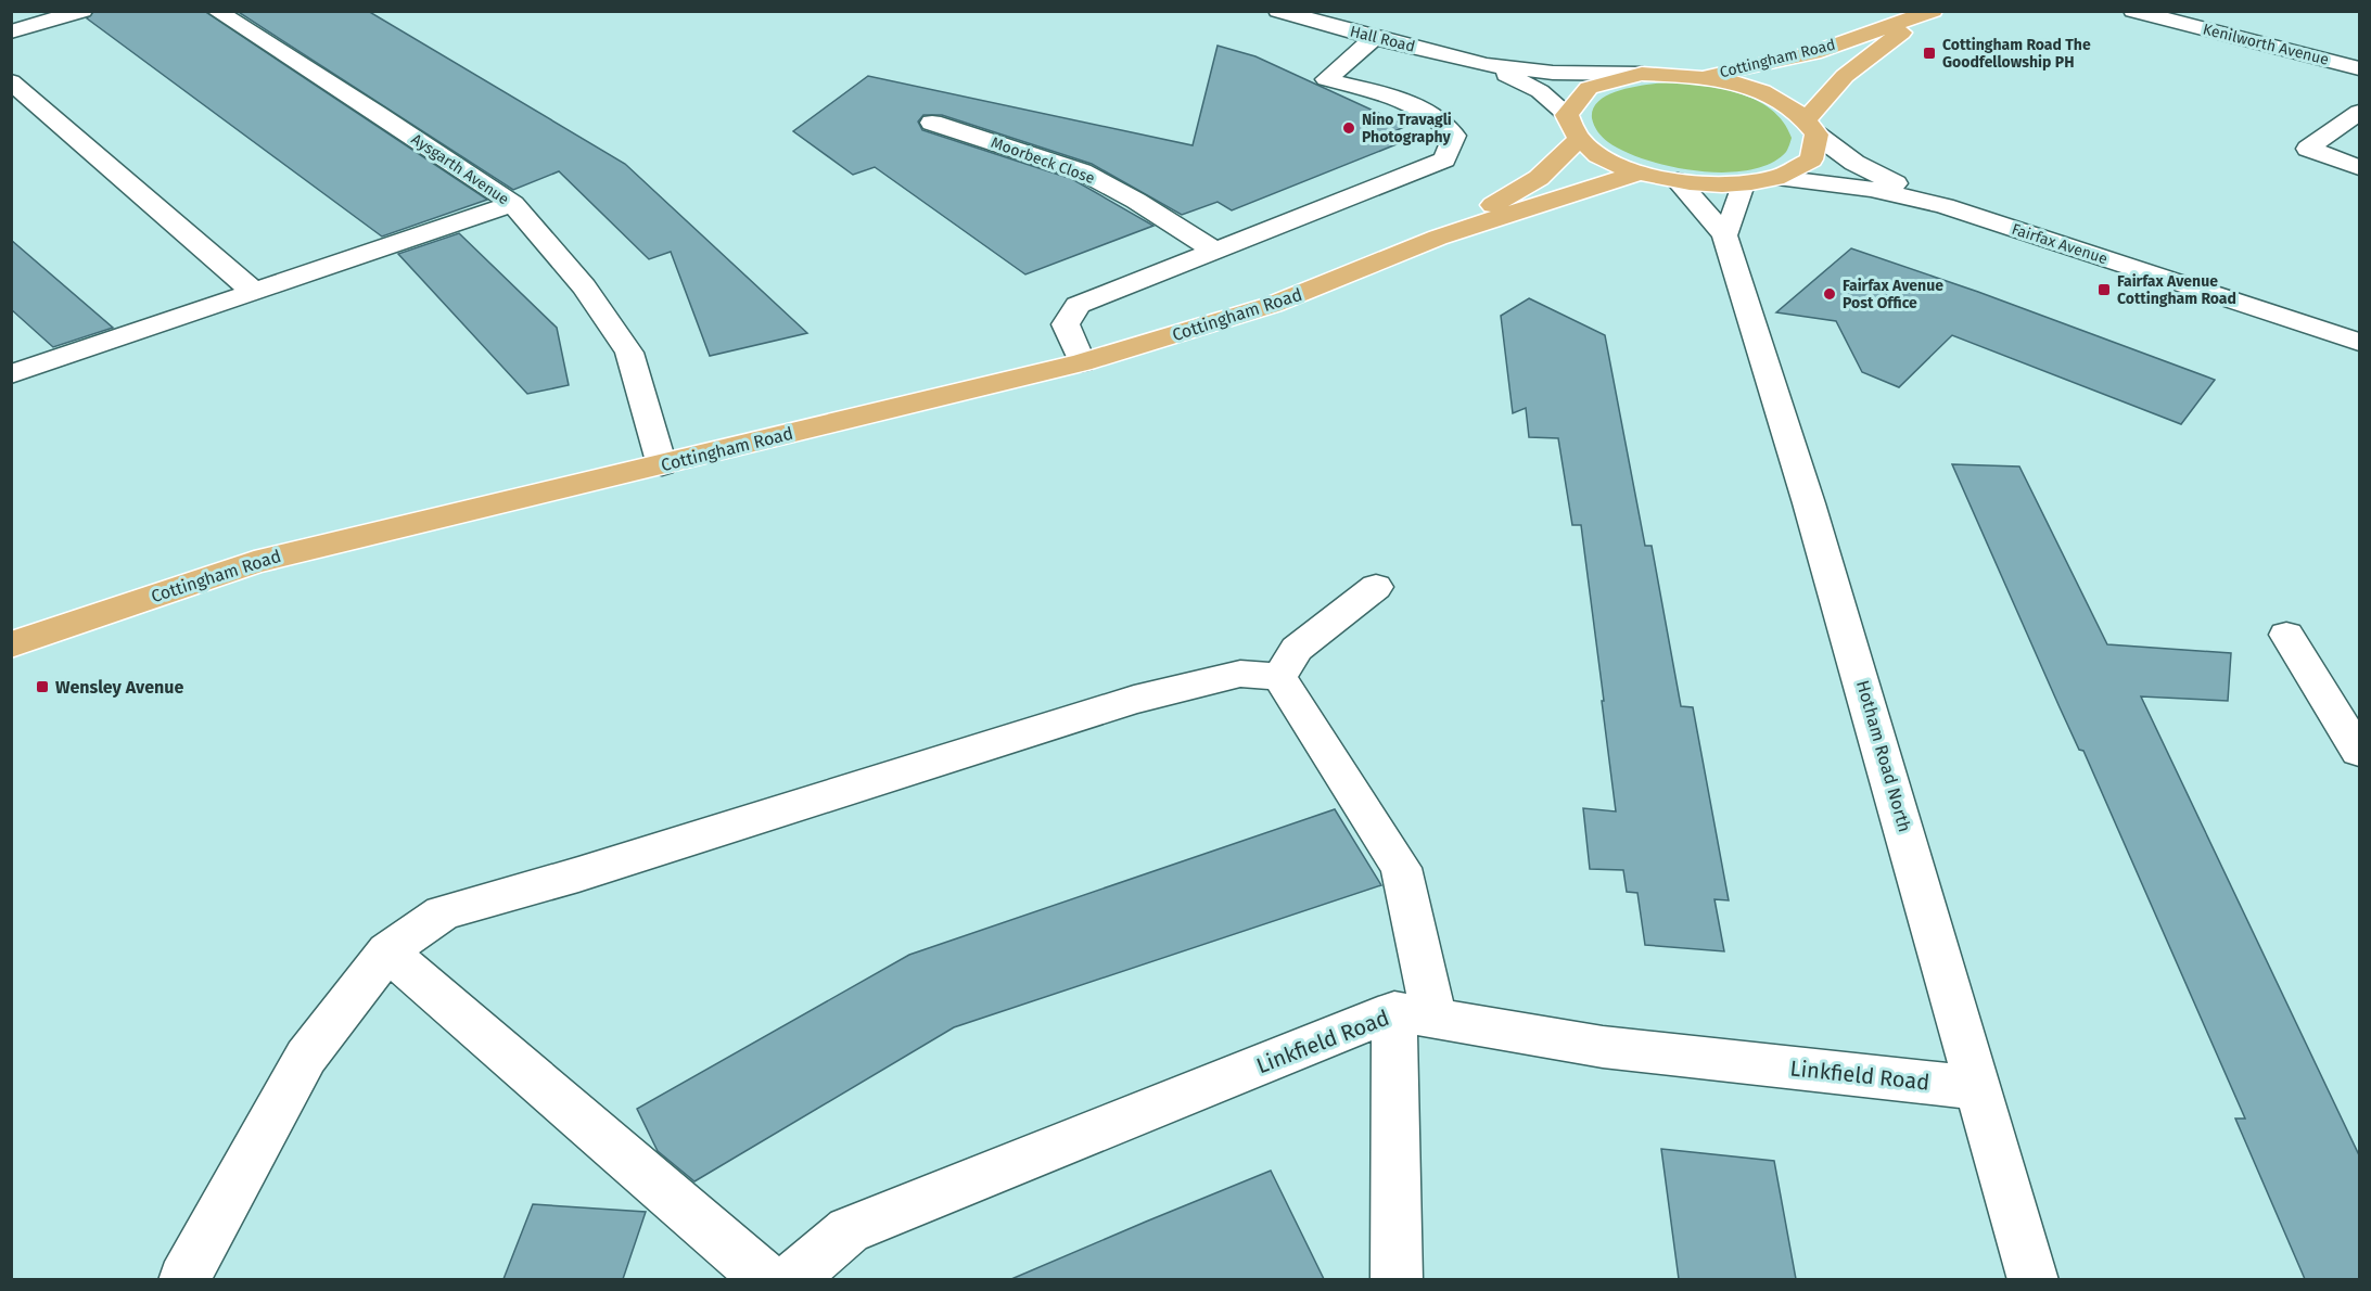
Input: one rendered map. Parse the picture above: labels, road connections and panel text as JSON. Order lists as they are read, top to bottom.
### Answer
{
  "streets": {
    "main road": ["Cottingham Road"],
    "street": [
      "Hall Road",
      "Kenilworth Avenue",
      "Moorbeck Close",
      "Aysgarth Avenue",
      "Fairfax Avenue",
      "Hotham Road North",
      "Linkfield Road"
    ]
  },
  "crossings": [
    ["Cottingham Road", "Aysgarth Avenue"],
    ["Cottingham Road", "Fairfax Avenue"],
    ["Cottingham Road", "Hotham Road North"],
    ["Hotham Road North", "Linkfield Road"]
  ],
  "places": {
    "transit": ["Cottingham Road The Goodfellowship PH", "Fairfax Avenue Cottingham Road", "Wensley Avenue"],
    "other": ["Nino Travagli Photography", "Fairfax Avenue Post Office"]
  }
}
